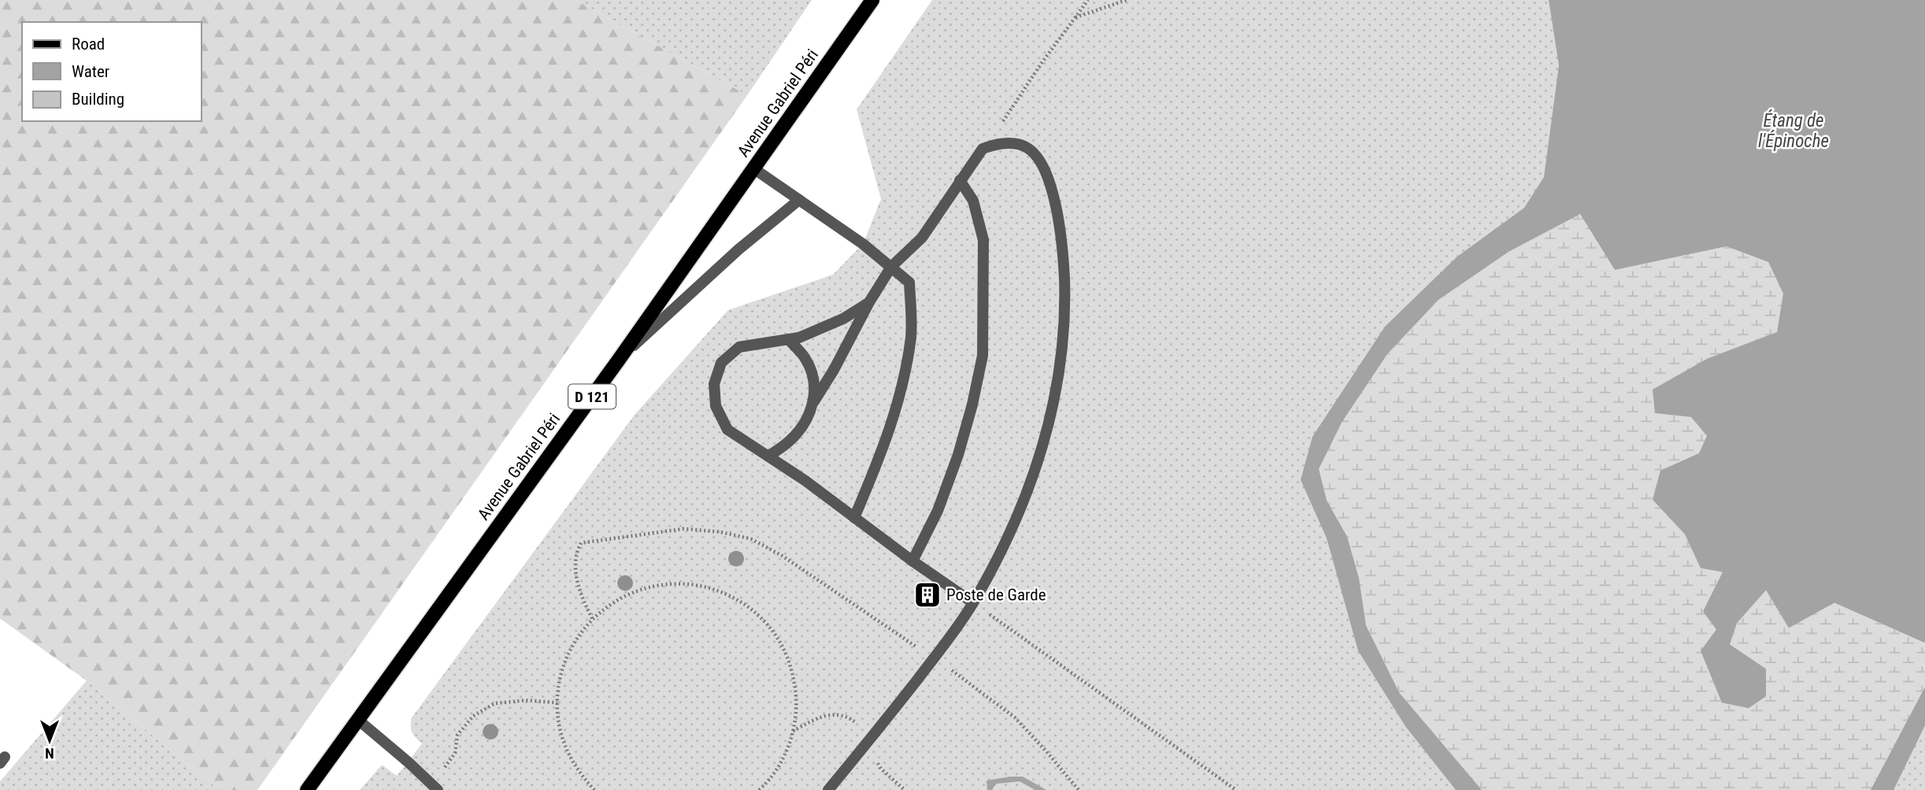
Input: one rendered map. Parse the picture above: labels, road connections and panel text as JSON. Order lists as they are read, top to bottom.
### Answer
{
  "streets": {
    "main road": ["Avenue Gabriel Péri", "D 121"]
  },
  "water": ["Étang de l'Épinoche"],
  "places": {
    "building": ["Poste de Garde"]
  },
  "legend": ["Road", "Water", "Building"],
  "north": "bottom"
}
